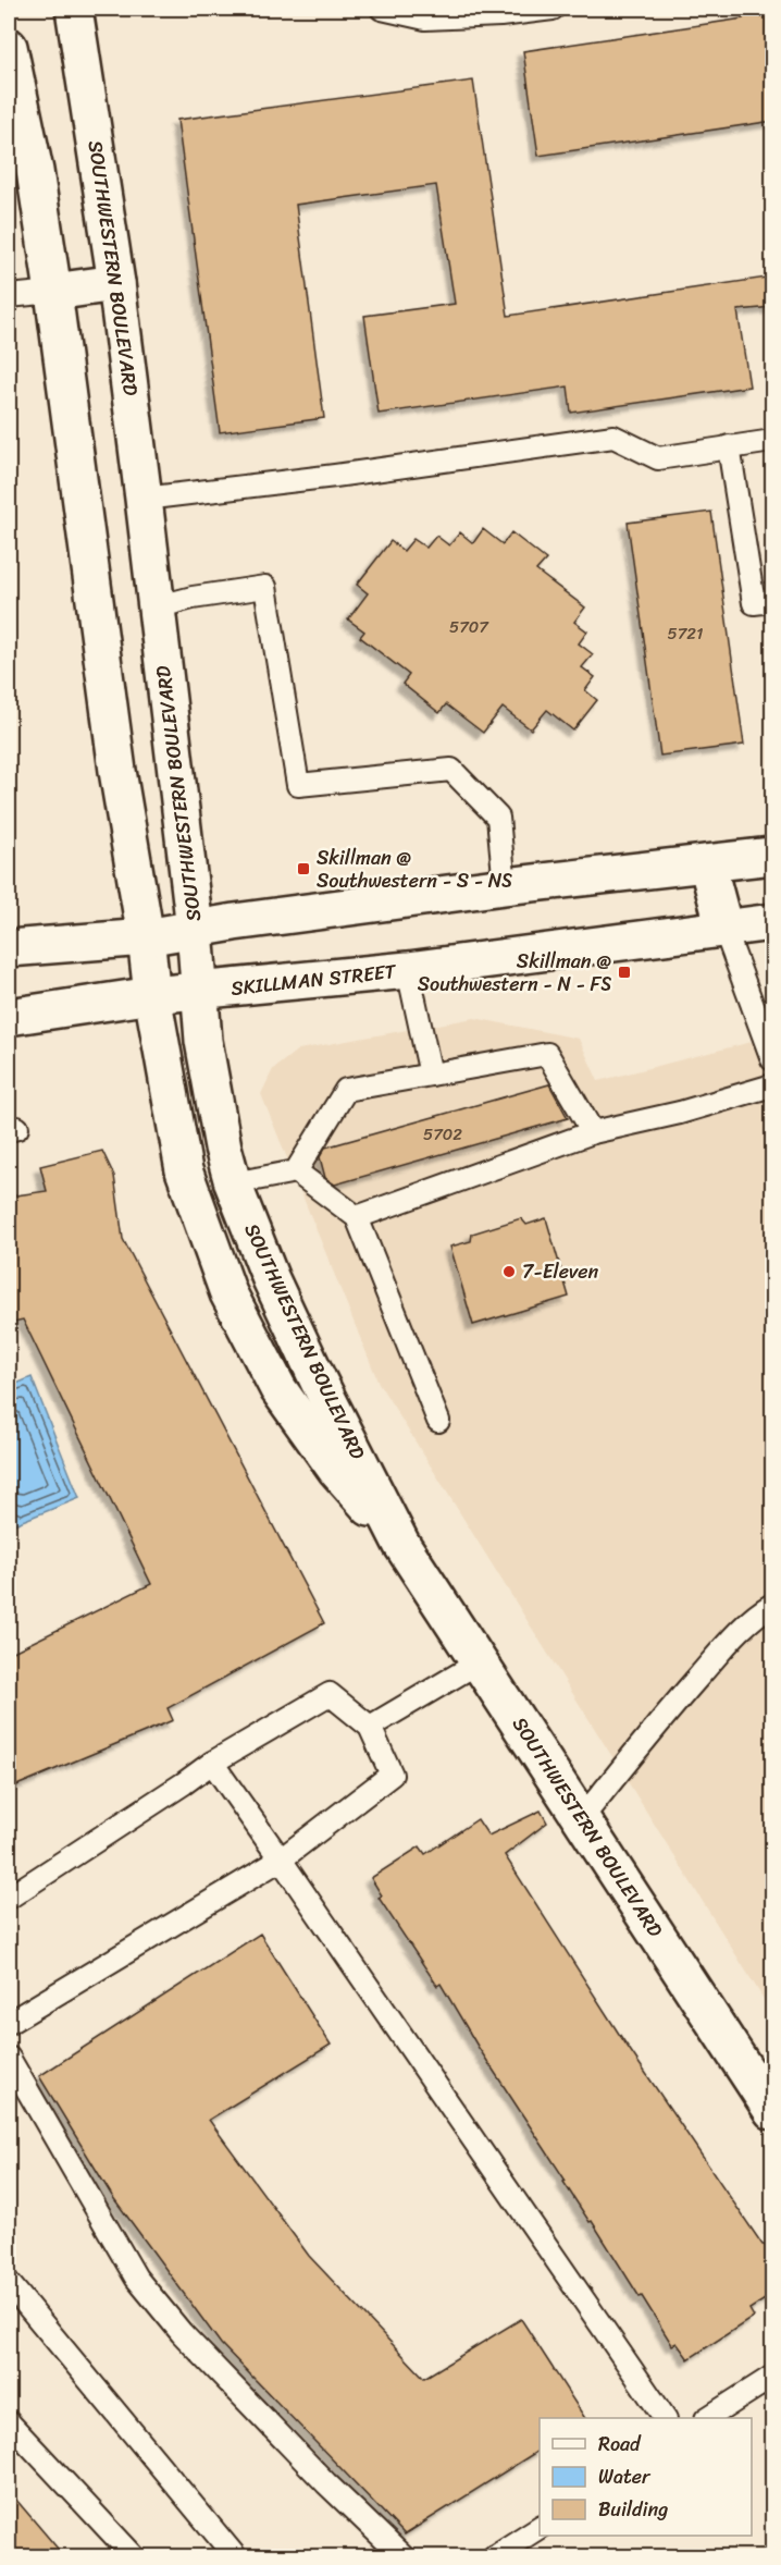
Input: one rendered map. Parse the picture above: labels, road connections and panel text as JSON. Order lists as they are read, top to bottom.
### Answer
{
  "streets": {
    "street": ["SOUTHWESTERN BOULEVARD", "SKILLMAN STREET"]
  },
  "crossings": [
    ["SOUTHWESTERN BOULEVARD", "SKILLMAN STREET"]
  ],
  "places": {
    "transit": ["Skillman @ Southwestern - S - NS", "Skillman @ Southwestern - N - FS"],
    "other": ["7-Eleven"]
  },
  "house_numbers": ["5707", "5721", "5702"],
  "legend": ["Road", "Water", "Building"]
}
